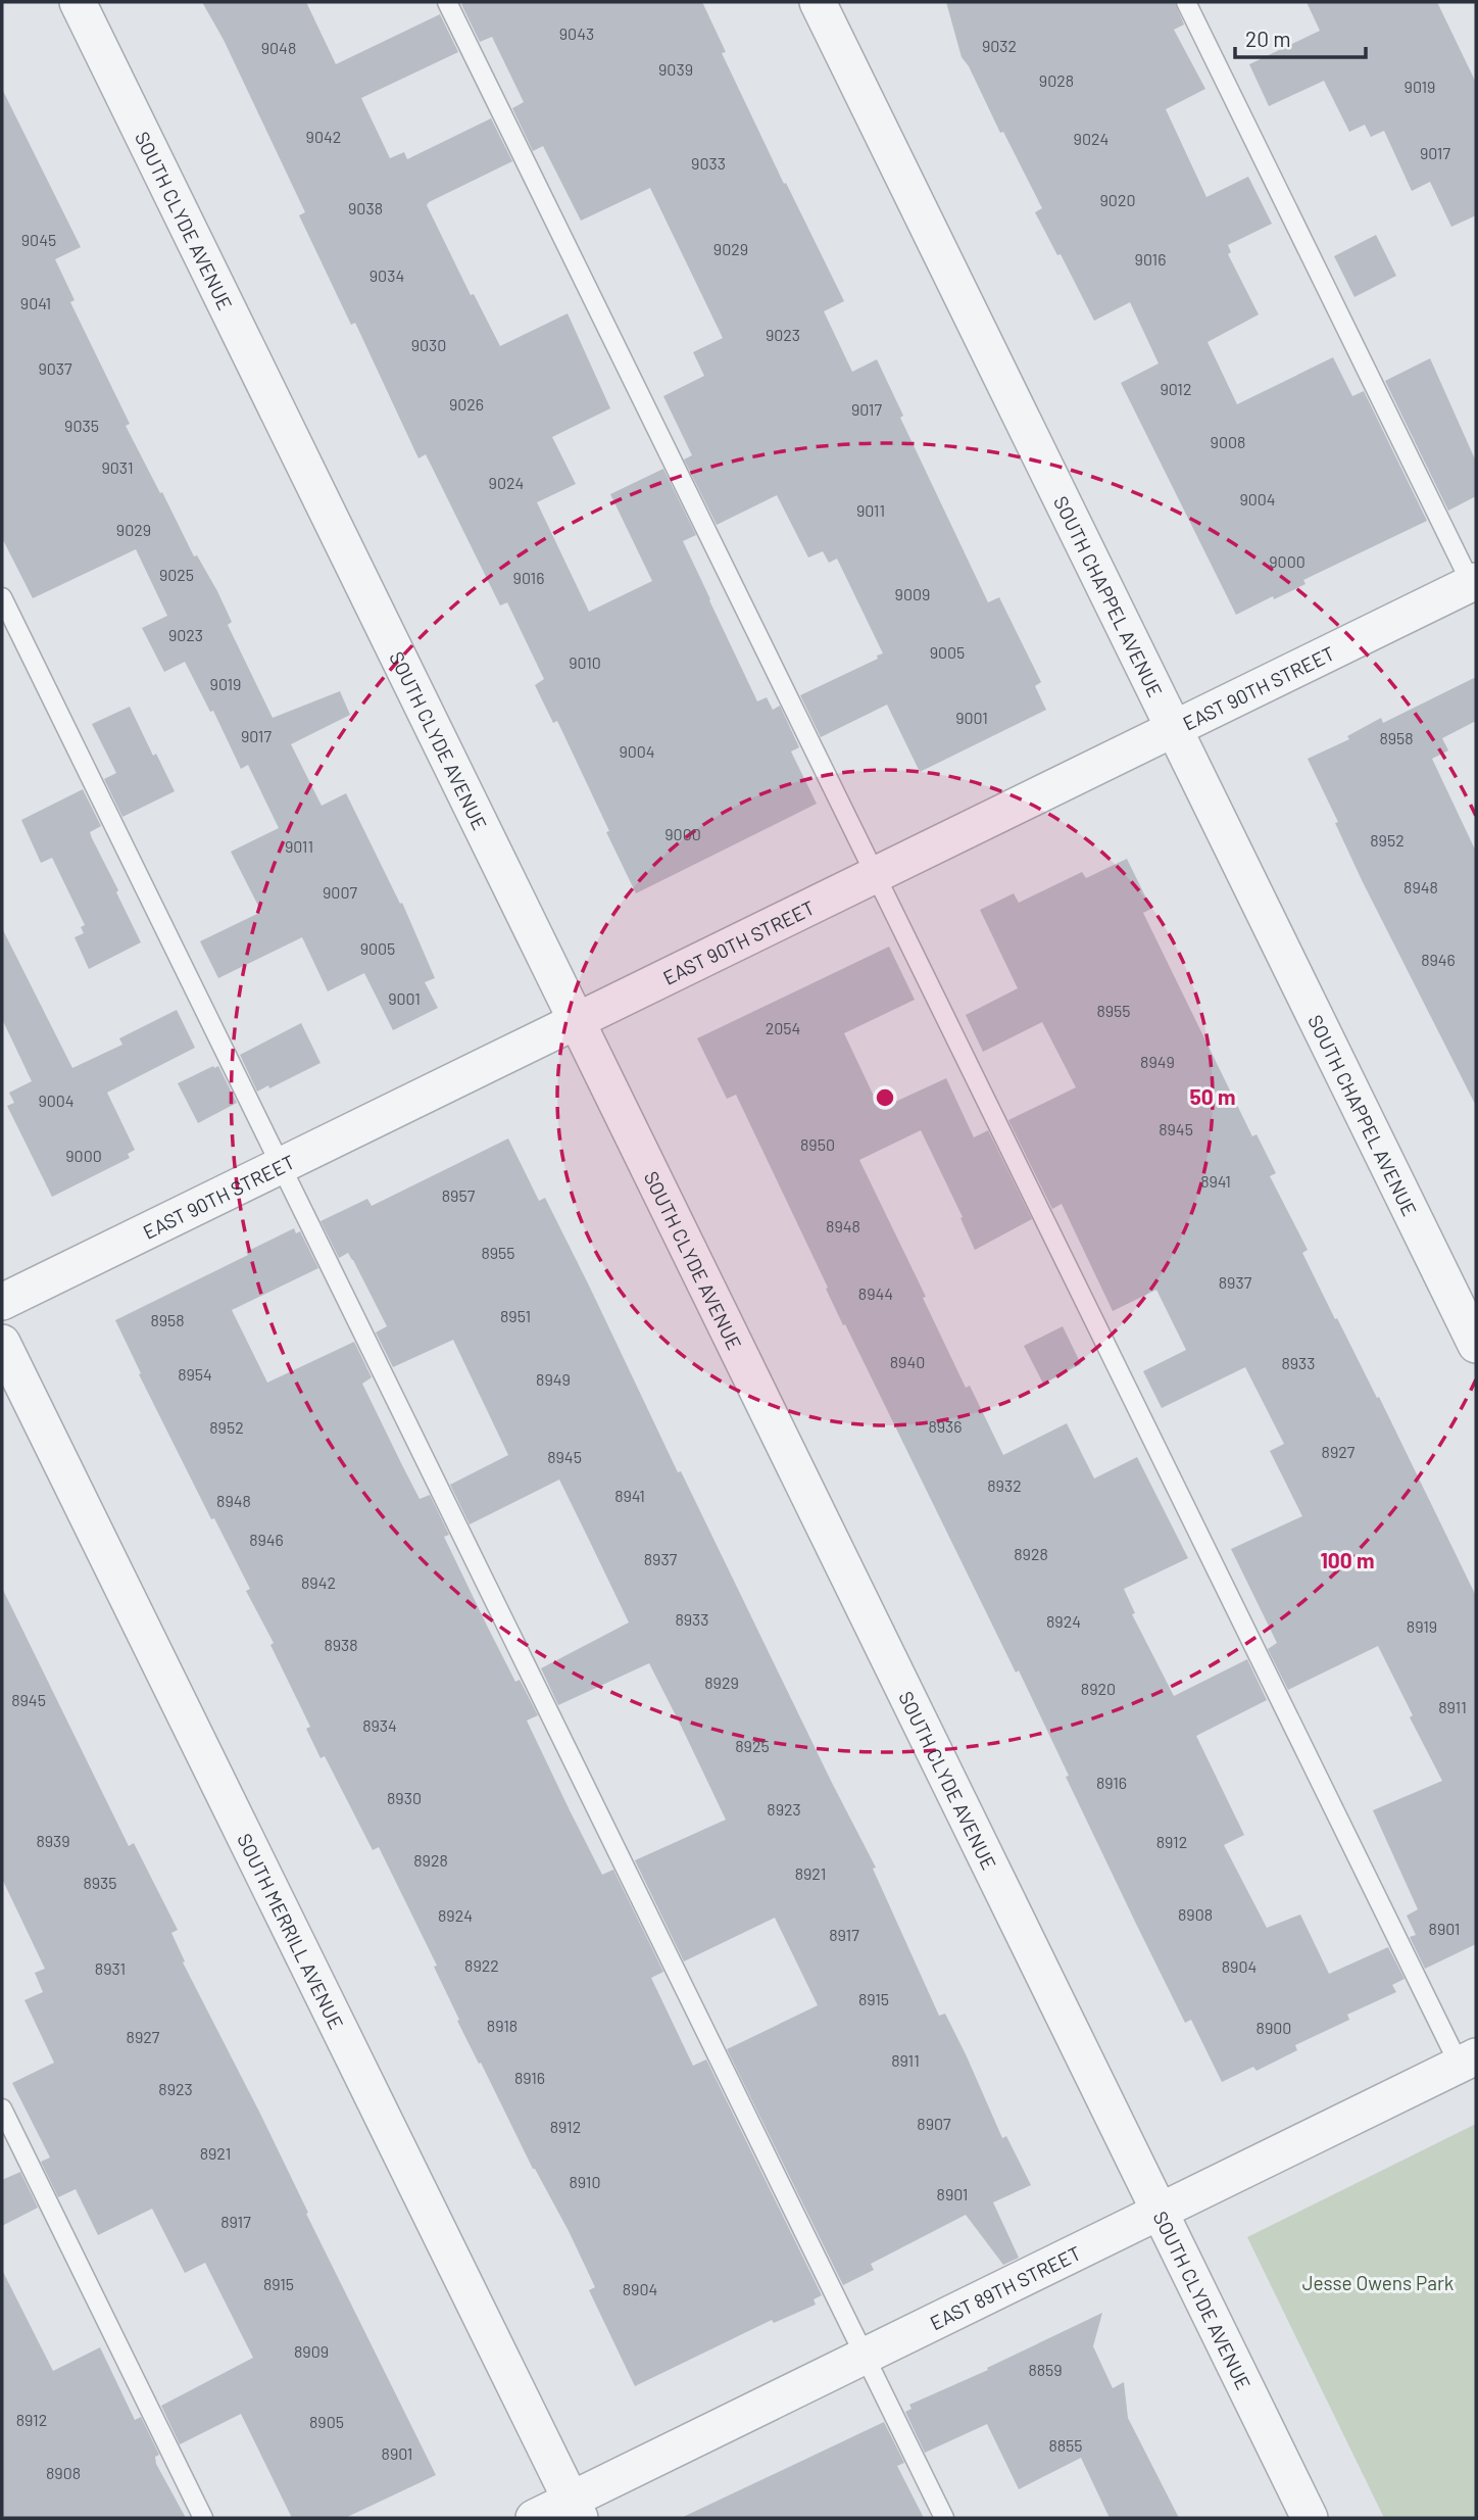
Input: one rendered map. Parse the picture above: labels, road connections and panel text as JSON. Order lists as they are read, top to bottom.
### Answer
{
  "streets": {
    "street": [
      "SOUTH CLYDE AVENUE",
      "SOUTH CHAPPEL AVENUE",
      "EAST 90TH STREET",
      "SOUTH MERRILL AVENUE",
      "EAST 89TH STREET"
    ]
  },
  "crossings": [
    ["SOUTH CLYDE AVENUE", "EAST 90TH STREET"],
    ["SOUTH CLYDE AVENUE", "EAST 89TH STREET"],
    ["SOUTH CHAPPEL AVENUE", "EAST 90TH STREET"],
    ["SOUTH MERRILL AVENUE", "EAST 89TH STREET"]
  ],
  "parks": ["Jesse Owens Park"],
  "house_numbers": [
    "9043",
    "9032",
    "9048",
    "9039",
    "9028",
    "9019",
    "9042",
    "9024",
    "9017",
    "9033",
    "9020",
    "9038",
    "9045",
    "9029",
    "9016",
    "9034",
    "9041",
    "9023",
    "9030",
    "9037",
    "9012",
    "9026",
    "9017",
    "9035",
    "9008",
    "9031",
    "9024",
    "9004",
    "9011",
    "9029",
    "9000",
    "9025",
    "9016",
    "9009",
    "9023",
    "9005",
    "9010",
    "9019",
    "9001",
    "9017",
    "8958",
    "9004",
    "9000",
    "8952",
    "9011",
    "8948",
    "9007",
    "9005",
    "8946",
    "9001",
    "8955",
    "2054",
    "8949",
    "9004",
    "8945",
    "8950",
    "9000",
    "8941",
    "8957",
    "8948",
    "8955",
    "8937",
    "8944",
    "8951",
    "8958",
    "8940",
    "8933",
    "8954",
    "8949",
    "8936",
    "8952",
    "8927",
    "8945",
    "8932",
    "8941",
    "8948",
    "8946",
    "8928",
    "8937",
    "8942",
    "8933",
    "8924",
    "8919",
    "8938",
    "8929",
    "8920",
    "8945",
    "8911",
    "8934",
    "8925",
    "8916",
    "8930",
    "8923",
    "8939",
    "8912",
    "8928",
    "8921",
    "8935",
    "8908",
    "8924",
    "8901",
    "8917",
    "8922",
    "8904",
    "8931",
    "8915",
    "8918",
    "8900",
    "8927",
    "8911",
    "8916",
    "8923",
    "8907",
    "8912",
    "8921",
    "8910",
    "8901",
    "8917",
    "8915",
    "8904",
    "8909",
    "8859",
    "8912",
    "8905",
    "8855",
    "8901",
    "8908"
  ],
  "scale_bar": "20 m",
  "rings": ["50 m", "100 m"]
}
